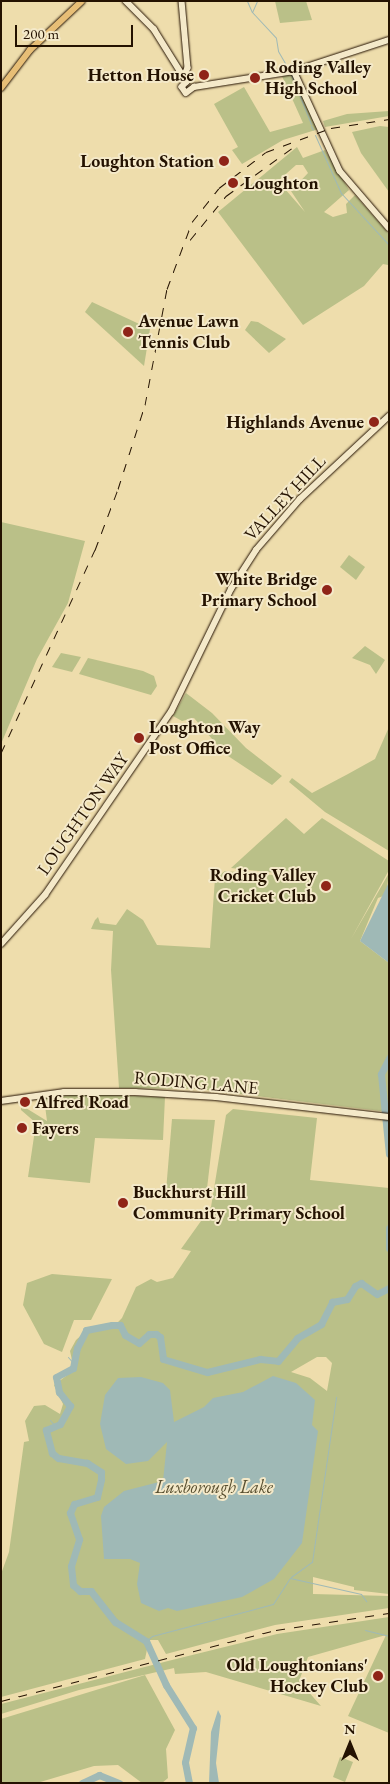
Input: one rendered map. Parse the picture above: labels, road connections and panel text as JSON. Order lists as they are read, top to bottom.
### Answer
{
  "streets": {
    "street": ["VALLEY HILL", "LOUGHTON WAY", "RODING LANE"]
  },
  "crossings": [
    ["VALLEY HILL", "LOUGHTON WAY"]
  ],
  "parks": ["Luxborough Lake"],
  "places": [
    "Hetton House",
    "Roding Valley High School",
    "Loughton Station",
    "Loughton",
    "Avenue Lawn Tennis Club",
    "Highlands Avenue",
    "White Bridge Primary School",
    "Loughton Way Post Office",
    "Roding Valley Cricket Club",
    "Alfred Road",
    "Fayers",
    "Buckhurst Hill Community Primary School",
    "Old Loughtonians' Hockey Club"
  ],
  "scale_bar": "200 m",
  "north": "top"
}
